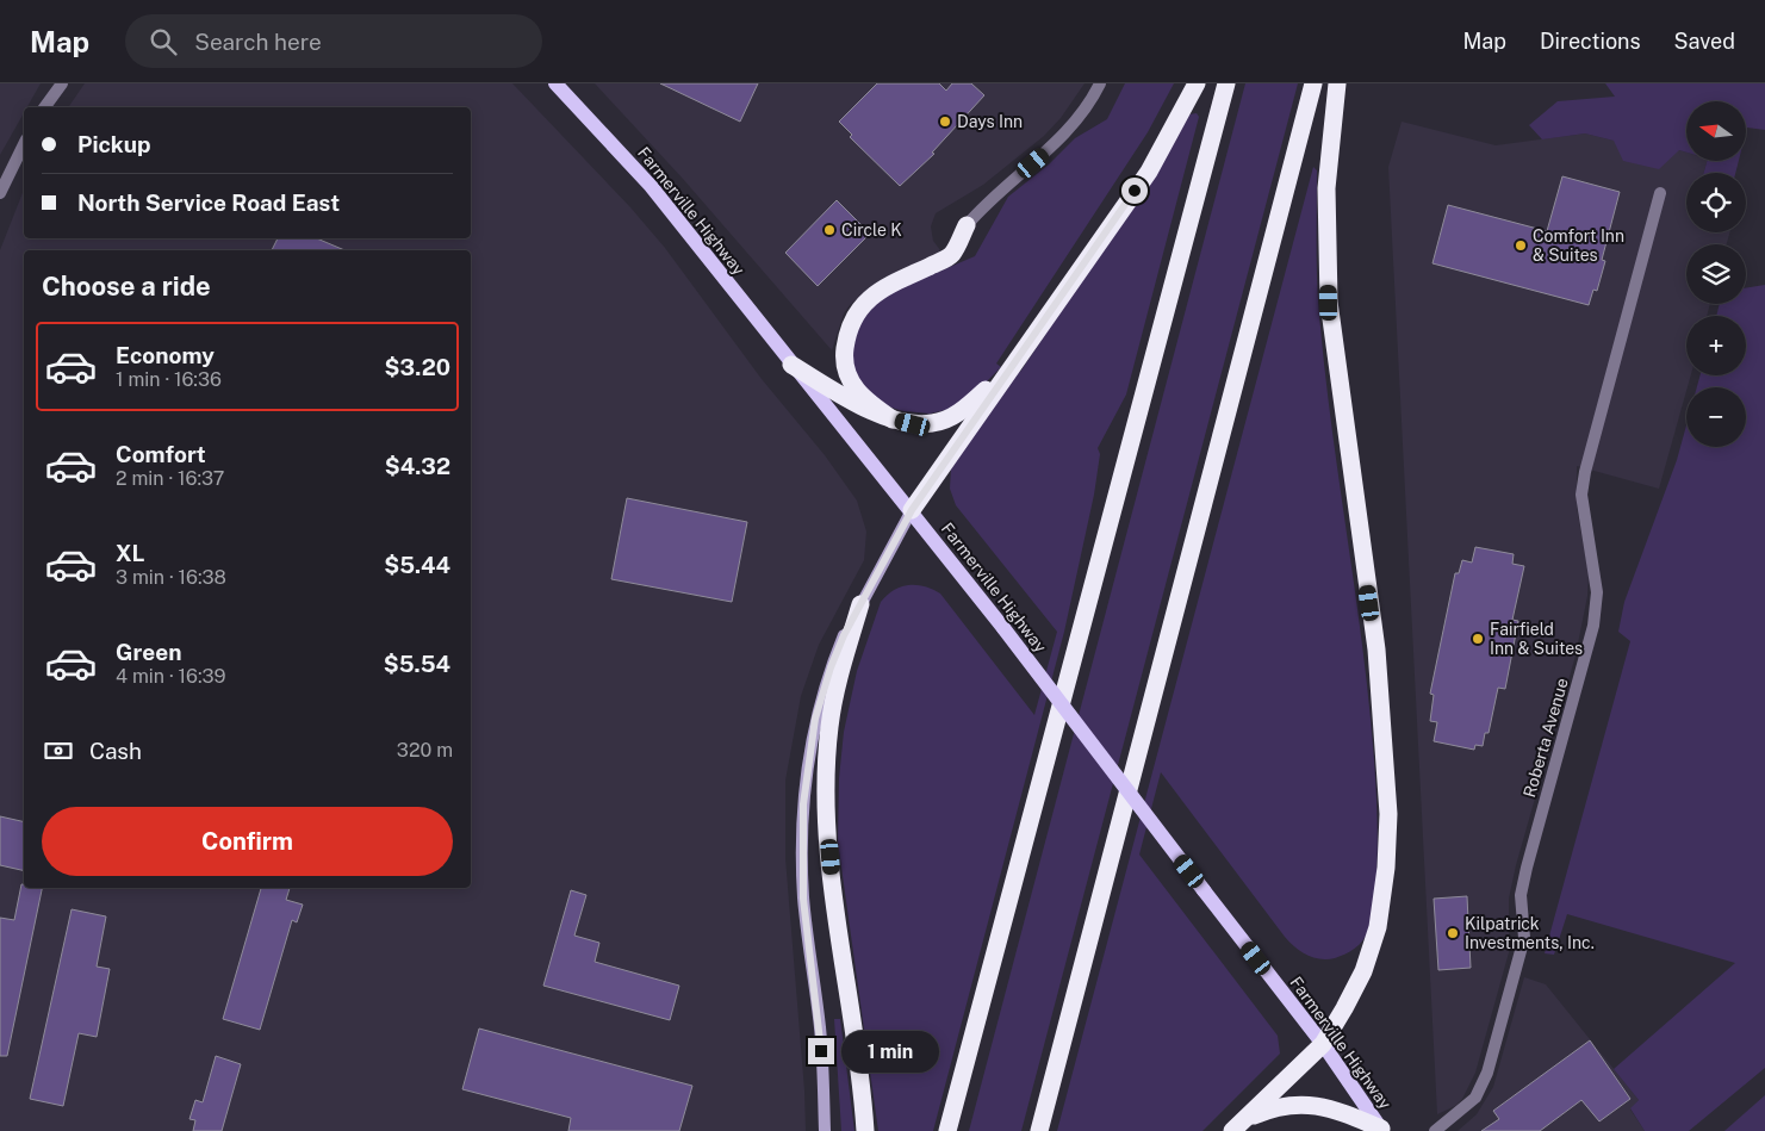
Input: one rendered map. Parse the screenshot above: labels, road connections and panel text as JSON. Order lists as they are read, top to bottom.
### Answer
{
  "streets": {
    "main road": ["Farmerville Highway"],
    "street": ["Roberta Avenue"]
  },
  "places": [
    "Days Inn",
    "Circle K",
    "Comfort Inn & Suites",
    "Fairfield Inn & Suites",
    "Kilpatrick Investments, Inc."
  ],
  "north": "left",
  "page": {
    "header": "Map",
    "search": "Search here",
    "nav": ["Map", "Directions", "Saved"],
    "map_buttons": ["+", "−"],
    "banner": ["Pickup", "North Service Road East"],
    "heading": "Choose a ride",
    "list": [
      {
        "name": "Economy",
        "note": "1 min · 16:36",
        "value": "$3.20"
      },
      {
        "name": "Comfort",
        "note": "2 min · 16:37",
        "value": "$4.32"
      },
      {
        "name": "XL",
        "note": "3 min · 16:38",
        "value": "$5.44"
      },
      {
        "name": "Green",
        "note": "4 min · 16:39",
        "value": "$5.54"
      }
    ],
    "pay": ["Cash", "320 m"],
    "buttons": "Confirm",
    "bubble": "1 min"
  }
}
